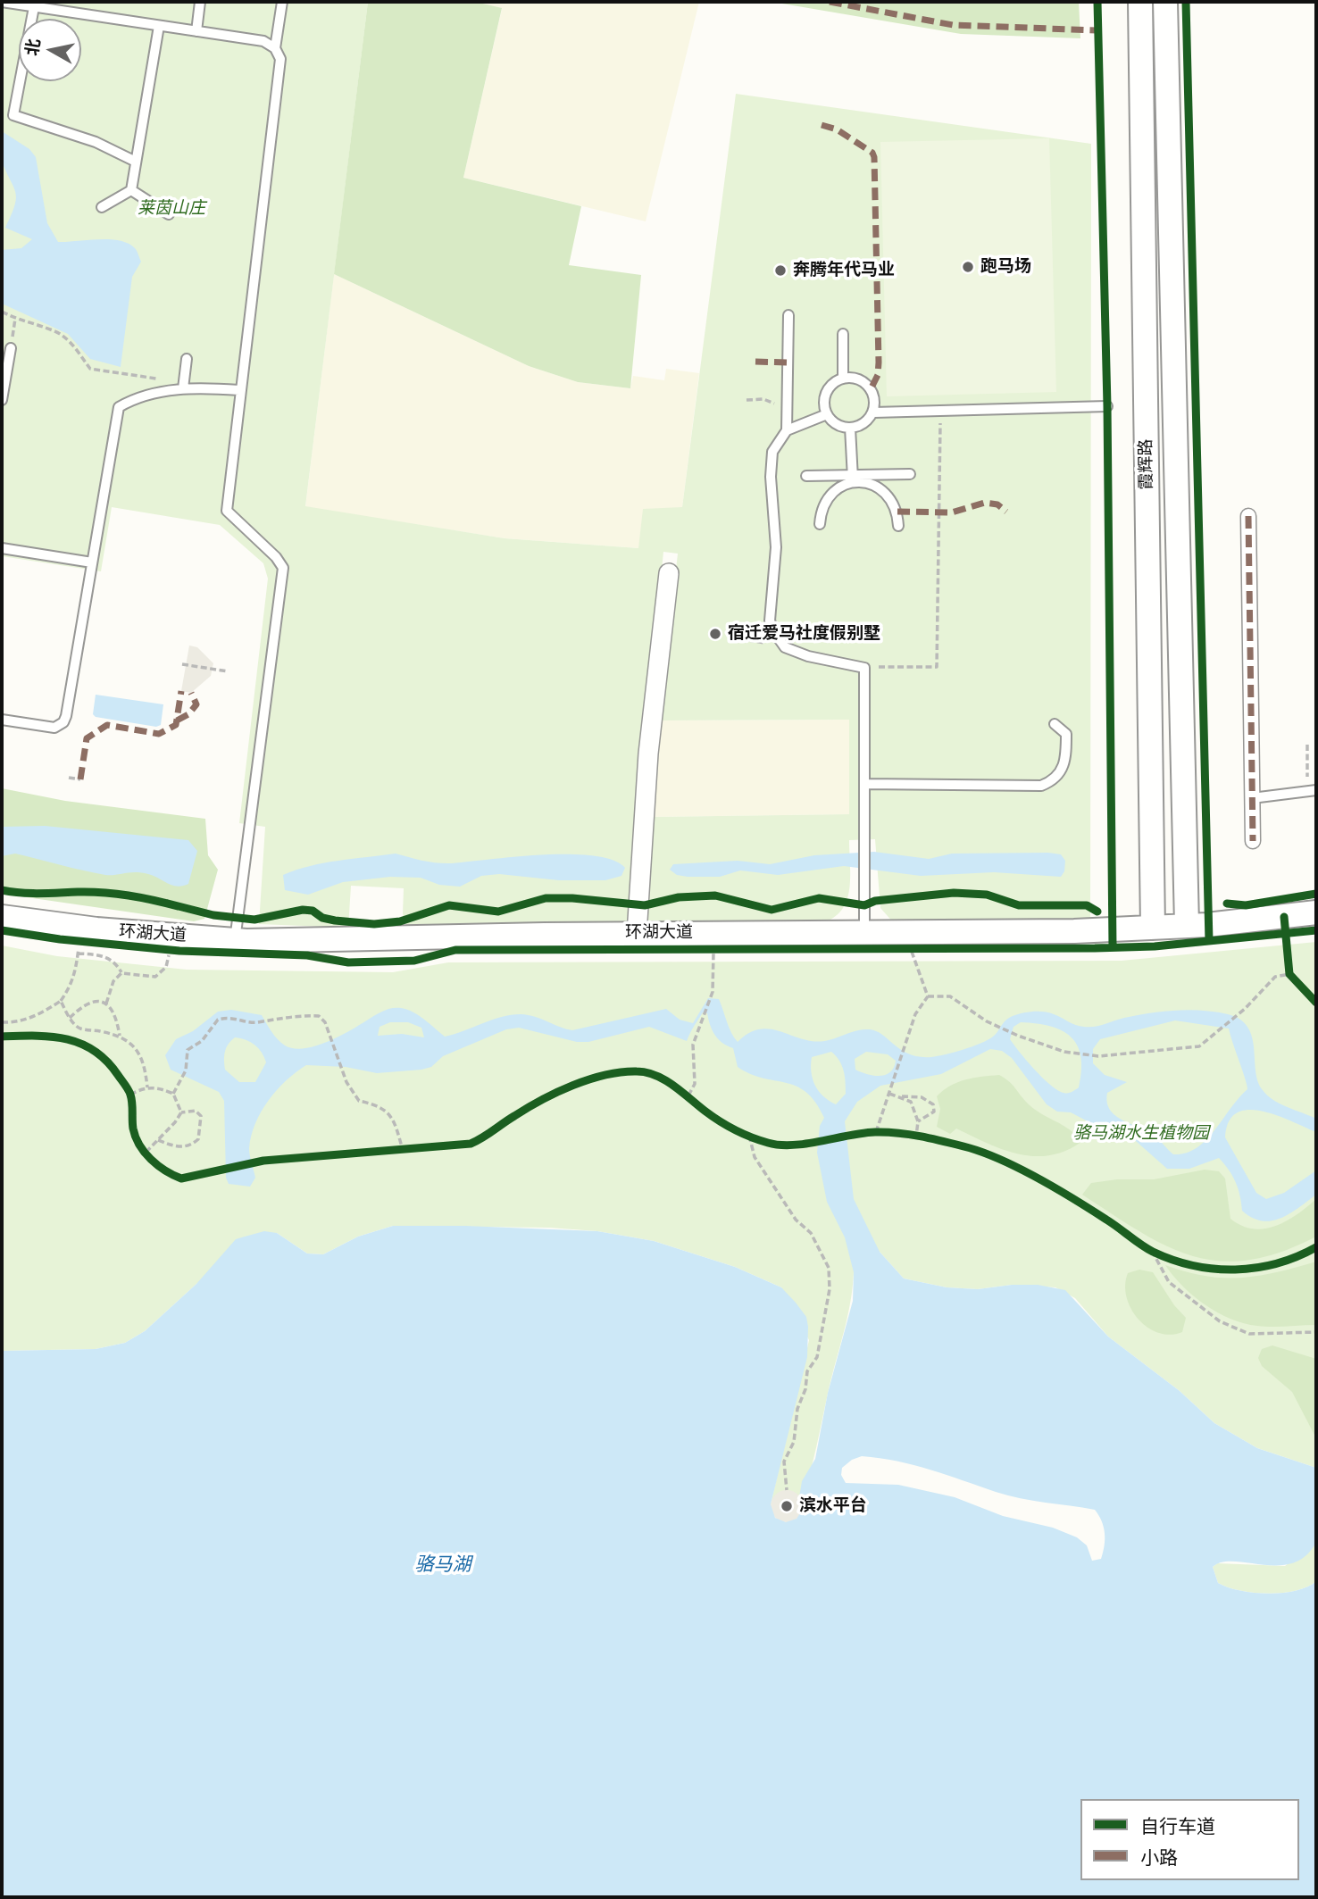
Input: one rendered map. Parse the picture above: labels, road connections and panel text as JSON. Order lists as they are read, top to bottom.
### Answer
{
  "streets": {
    "street": ["霞辉路", "环湖大道"]
  },
  "crossings": [
    ["霞辉路", "环湖大道"]
  ],
  "water": ["骆马湖"],
  "parks": ["莱茵山庄", "骆马湖水生植物园"],
  "places": [
    "跑马场",
    "奔腾年代马业",
    "宿迁爱马社度假别墅",
    "滨水平台"
  ],
  "legend": ["自行车道", "小路"],
  "north": "left"
}
